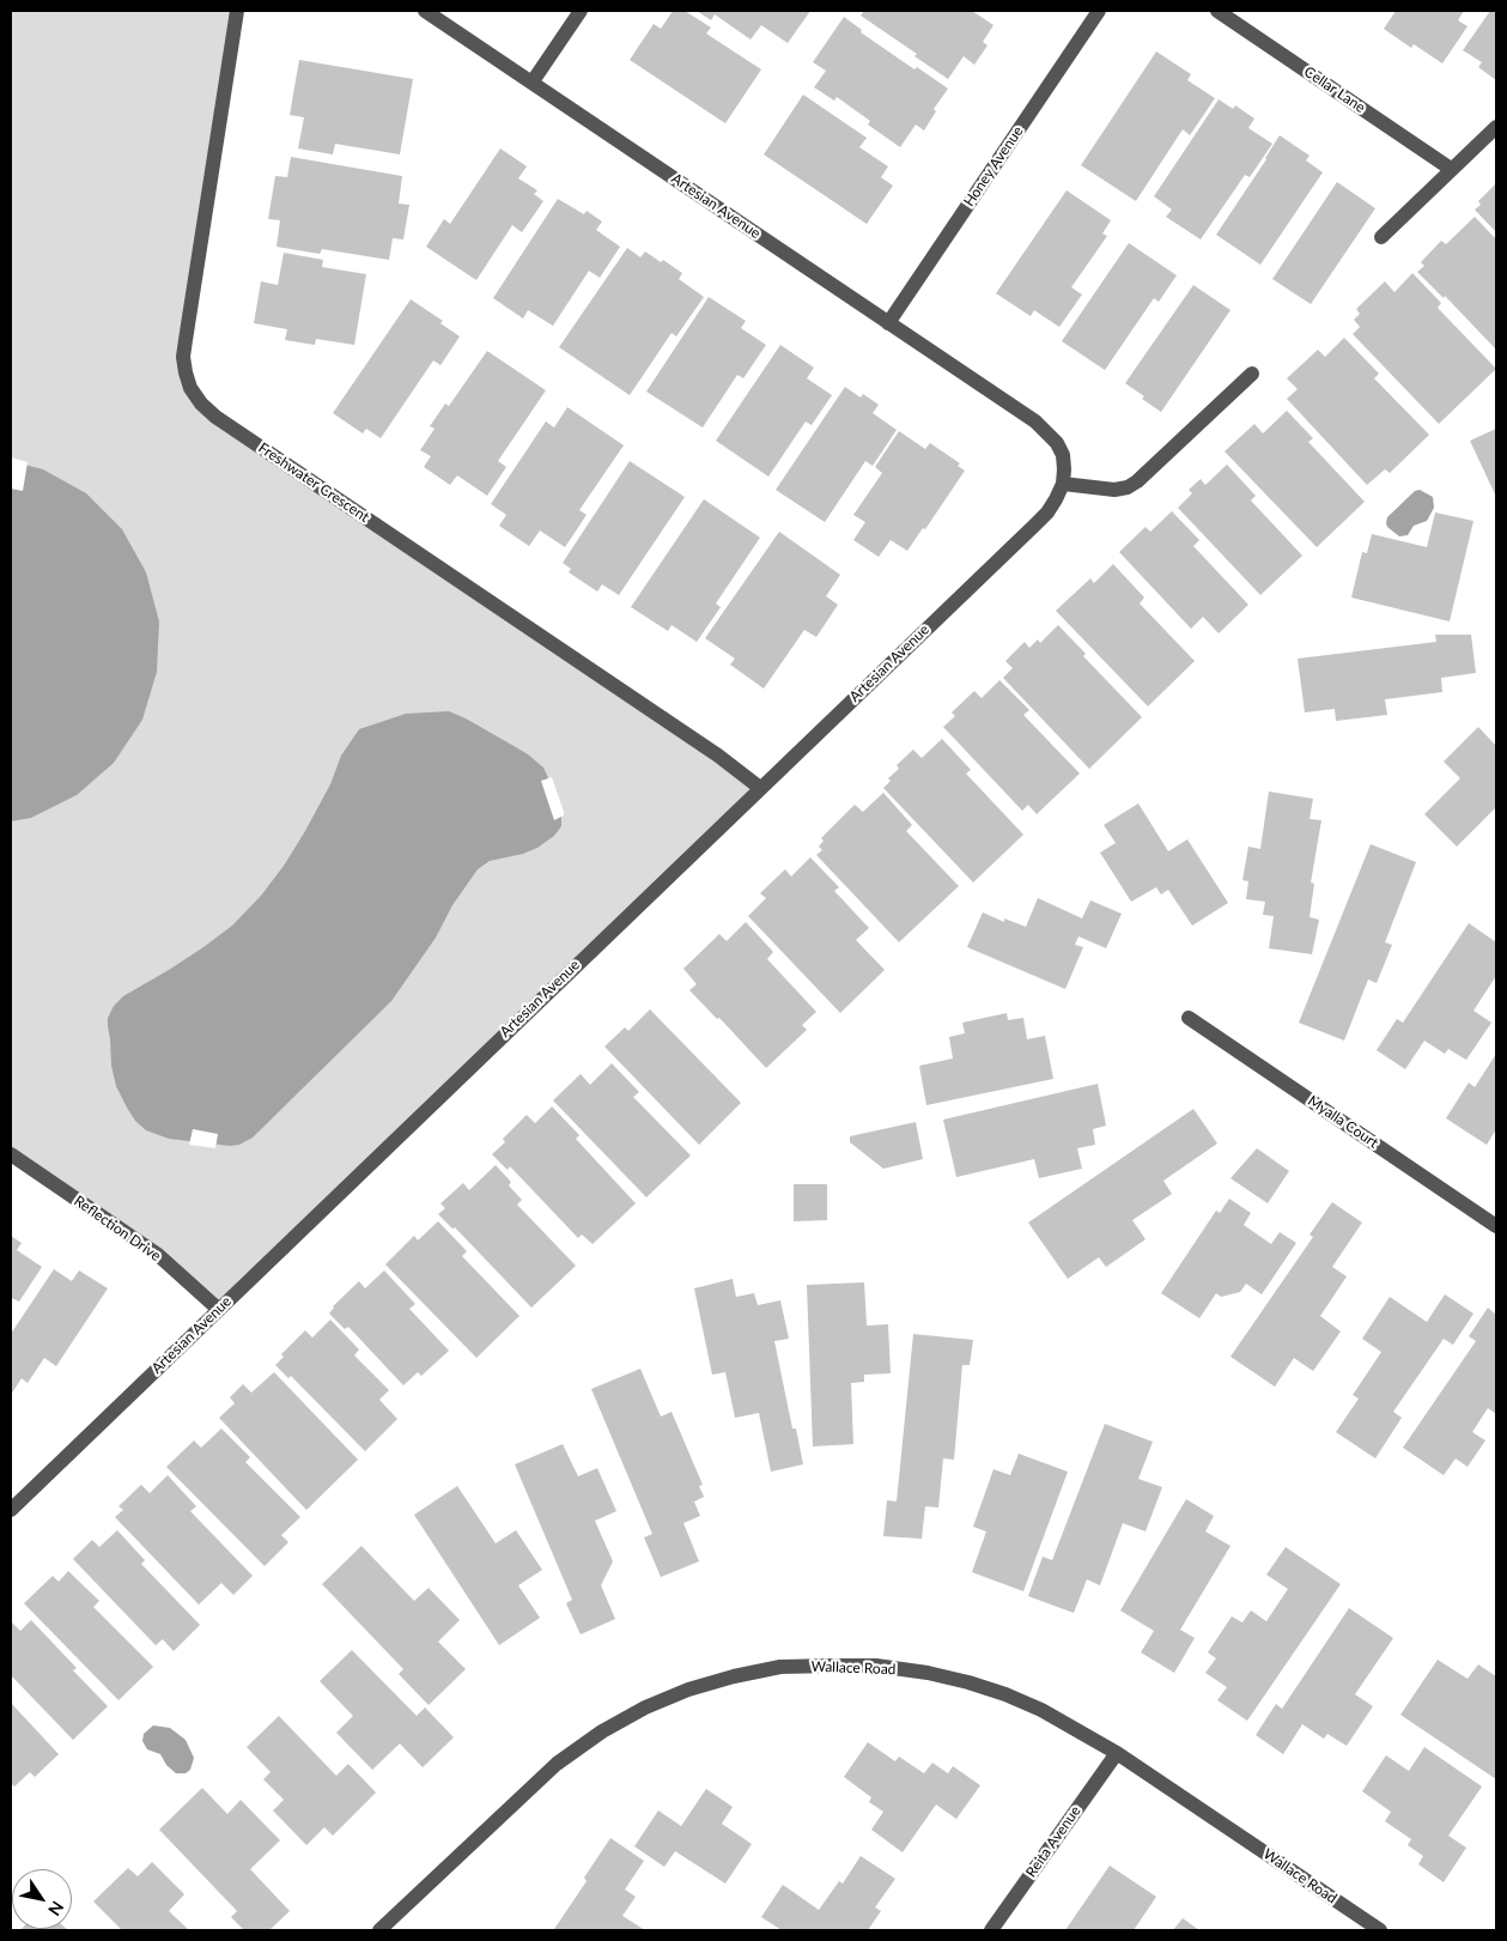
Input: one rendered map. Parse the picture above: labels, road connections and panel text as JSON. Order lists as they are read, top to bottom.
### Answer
{
  "streets": {
    "street": [
      "Cellar Lane",
      "Honey Avenue",
      "Artesian Avenue",
      "Freshwater Crescent",
      "Myalla Court",
      "Reflection Drive",
      "Wallace Road",
      "Reita Avenue"
    ]
  },
  "crossings": [
    ["Honey Avenue", "Artesian Avenue"],
    ["Artesian Avenue", "Freshwater Crescent"],
    ["Artesian Avenue", "Reflection Drive"],
    ["Wallace Road", "Reita Avenue"]
  ],
  "north": "bottom right"
}
